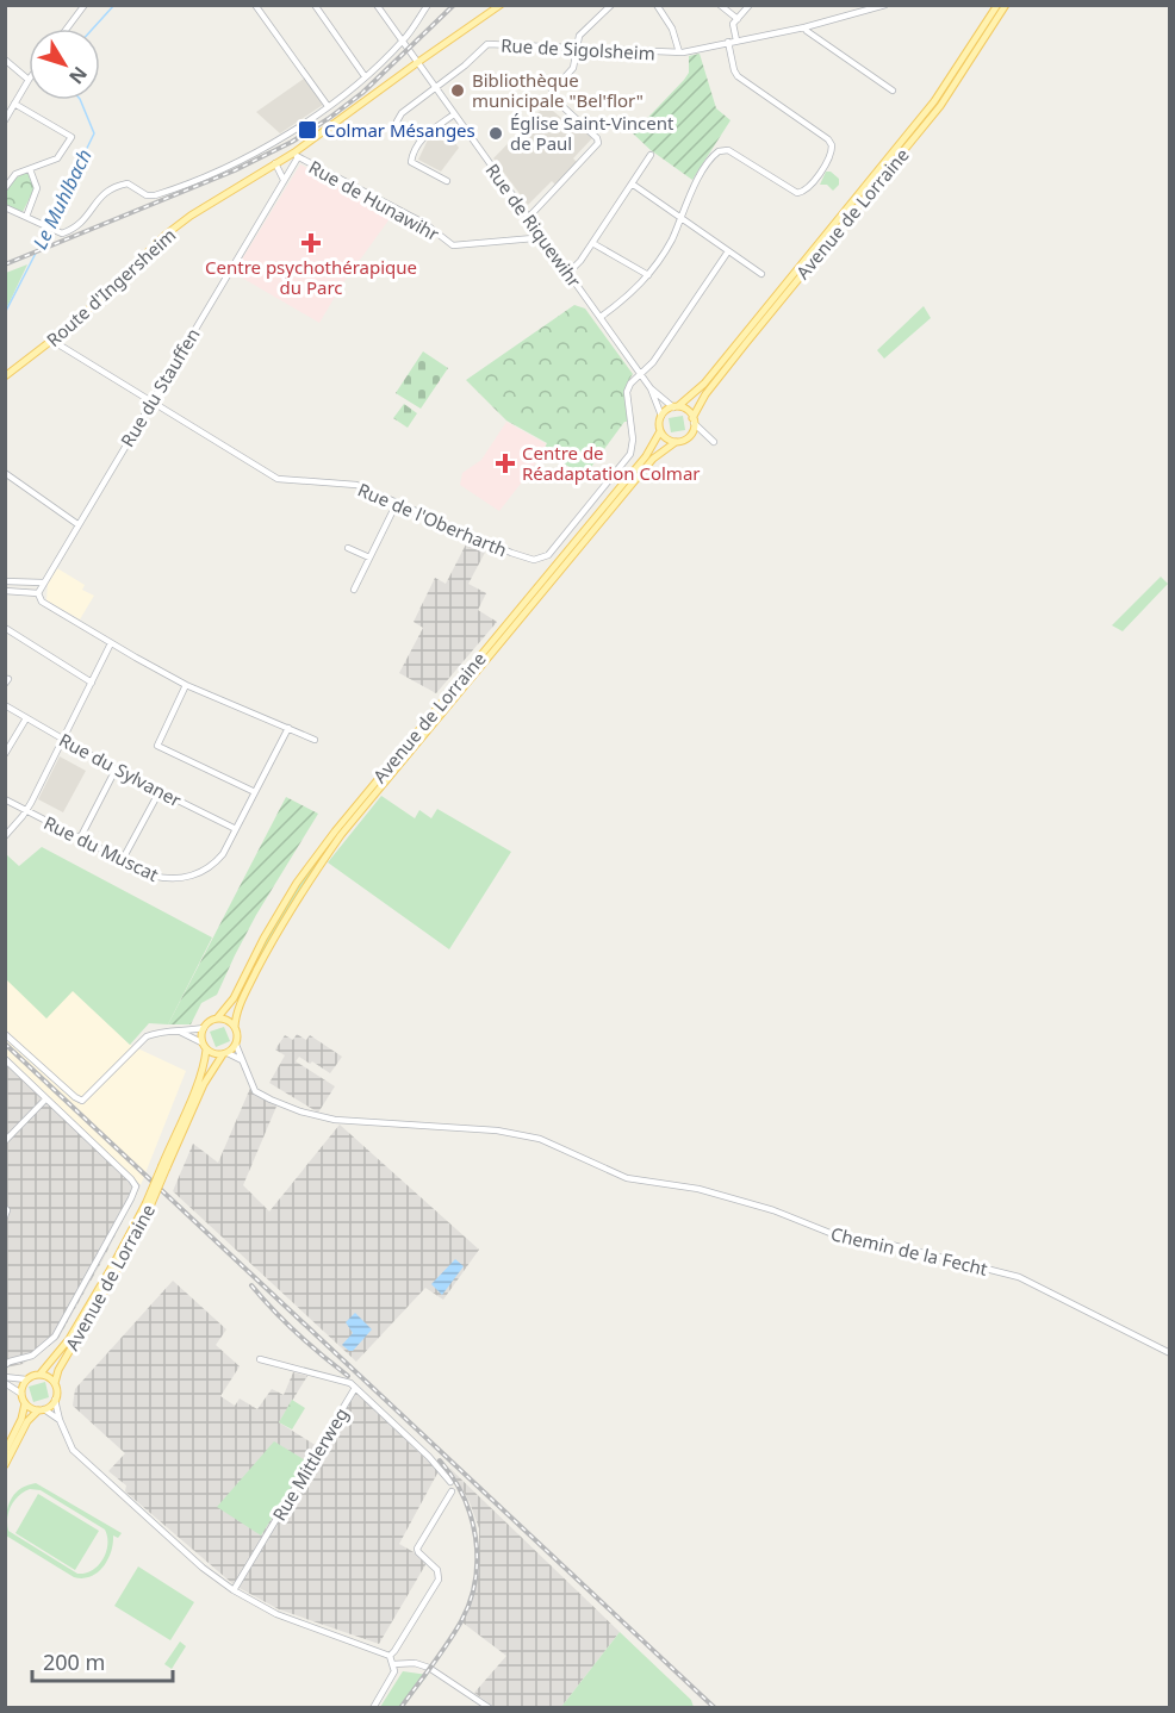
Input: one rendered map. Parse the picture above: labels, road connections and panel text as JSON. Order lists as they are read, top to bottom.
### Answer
{
  "streets": {
    "main road": ["Avenue de Lorraine", "Route d'Ingersheim"],
    "street": [
      "Rue de Sigolsheim",
      "Rue de Hunawihr",
      "Rue de Riquewihr",
      "Rue du Stauffen",
      "Rue de l'Oberharth",
      "Rue du Sylvaner",
      "Rue du Muscat",
      "Chemin de la Fecht",
      "Rue Mittlerweg"
    ]
  },
  "crossings": [
    ["Rue de Sigolsheim", "Rue de Riquewihr"],
    ["Rue de Hunawihr", "Rue de Riquewihr"],
    ["Rue de Hunawihr", "Route d'Ingersheim"],
    ["Rue de Hunawihr", "Rue du Stauffen"],
    ["Avenue de Lorraine", "Rue de Riquewihr"],
    ["Avenue de Lorraine", "Chemin de la Fecht"],
    ["Rue de Riquewihr", "Route d'Ingersheim"],
    ["Rue de Riquewihr", "Rue de l'Oberharth"],
    ["Route d'Ingersheim", "Rue du Stauffen"],
    ["Route d'Ingersheim", "Rue de l'Oberharth"],
    ["Rue du Stauffen", "Rue de l'Oberharth"],
    ["Rue du Sylvaner", "Rue du Muscat"]
  ],
  "water": ["Le Muhlbach"],
  "places": {
    "other": ["Bibliothèque municipale \"Bel'flor\"", "Église Saint-Vincent de Paul"],
    "transit": ["Colmar Mésanges"],
    "health": ["Centre psychothérapique du Parc", "Centre de Réadaptation Colmar"]
  },
  "scale_bar": "200 m",
  "north": "bottom right"
}
